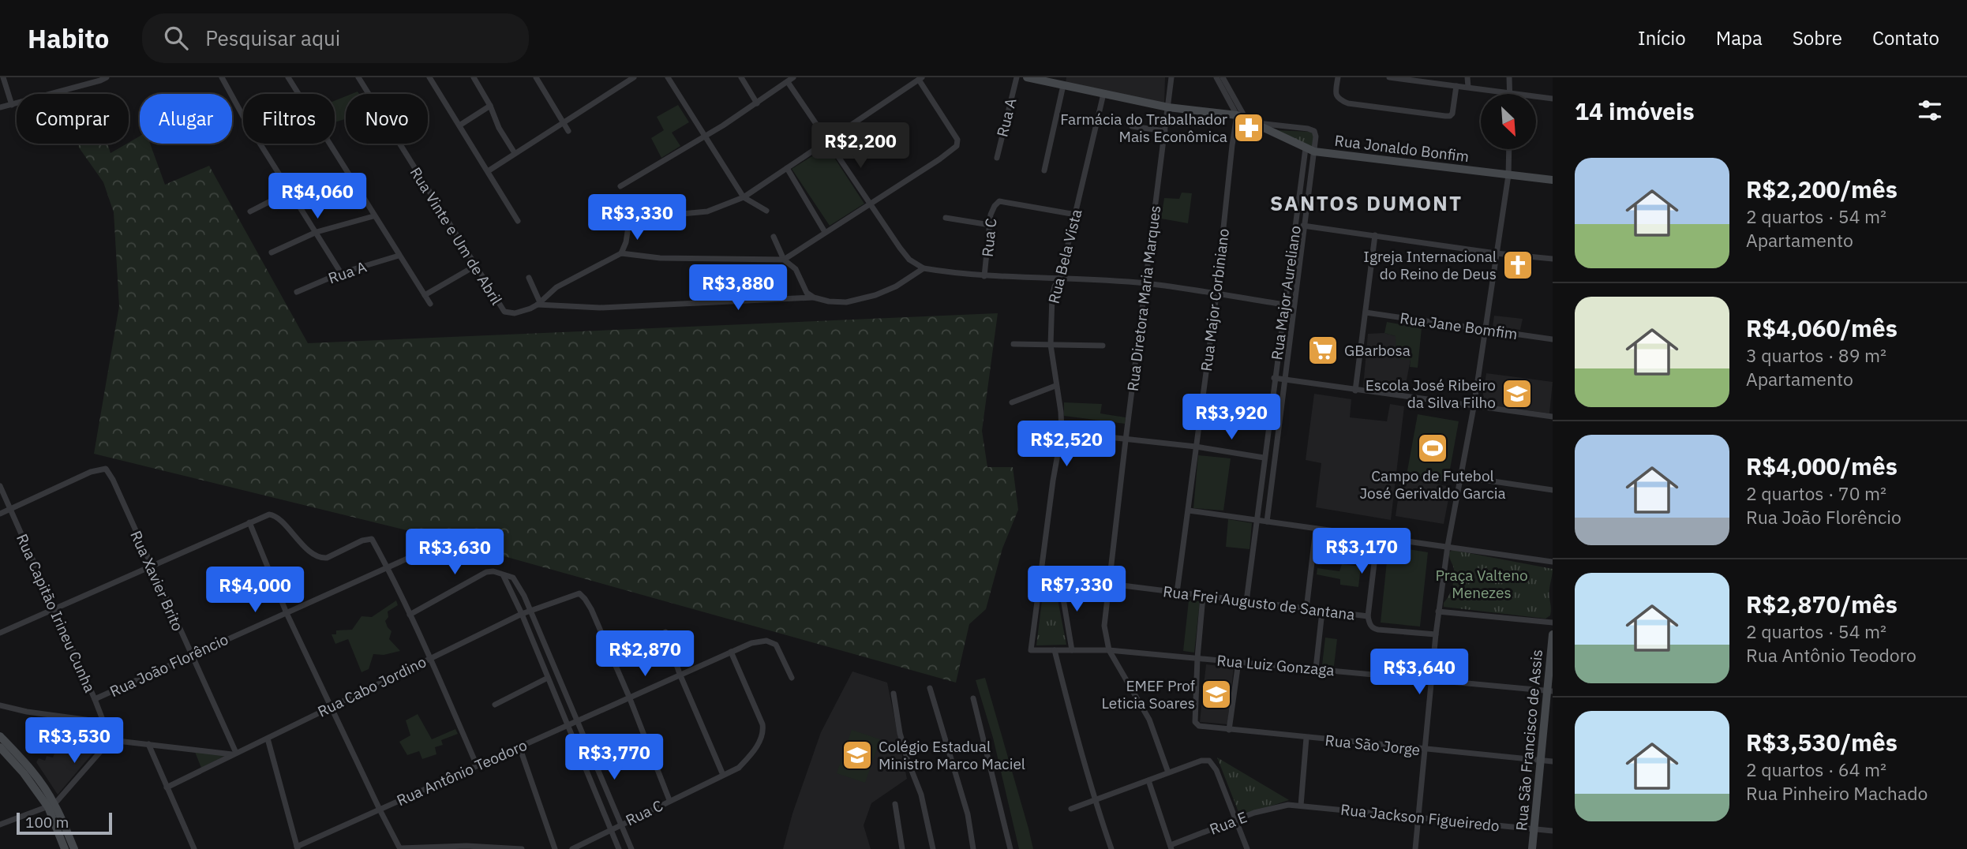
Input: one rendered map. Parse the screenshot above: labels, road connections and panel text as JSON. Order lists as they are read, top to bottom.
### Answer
{
  "streets": {
    "street": [
      "Rua A",
      "Rua Jonaldo Bonfim",
      "Rua Vinte e Um de Abril",
      "Rua C",
      "Rua Bela Vista",
      "Rua Major Aureliano",
      "Rua Diretora Maria Marques",
      "Rua Major Corbiniano",
      "Rua Jane Bomfim",
      "Rua Xavier Brito",
      "Rua Frei Augusto de Santana",
      "Rua Capitão Irineu Cunha",
      "Rua João Florêncio",
      "Rua Luiz Gonzaga",
      "Rua Cabo Jordino",
      "Rua São Francisco de Assis",
      "Rua São Jorge",
      "Rua Antônio Teodoro",
      "Rua Jackson Figueiredo",
      "Rua E"
    ]
  },
  "crossings": [
    ["Rua Jonaldo Bonfim", "Rua Bela Vista"],
    ["Rua Jonaldo Bonfim", "Rua Major Aureliano"],
    ["Rua Jonaldo Bonfim", "Rua Diretora Maria Marques"],
    ["Rua Jonaldo Bonfim", "Rua Major Corbiniano"],
    ["Rua C", "Rua Bela Vista"],
    ["Rua C", "Rua Antônio Teodoro"],
    ["Rua Bela Vista", "Rua Frei Augusto de Santana"],
    ["Rua Bela Vista", "Rua Luiz Gonzaga"],
    ["Rua Major Aureliano", "Rua Frei Augusto de Santana"],
    ["Rua Diretora Maria Marques", "Rua Frei Augusto de Santana"],
    ["Rua Diretora Maria Marques", "Rua Luiz Gonzaga"],
    ["Rua Major Corbiniano", "Rua Frei Augusto de Santana"],
    ["Rua Xavier Brito", "Rua Capitão Irineu Cunha"],
    ["Rua Xavier Brito", "Rua João Florêncio"],
    ["Rua Xavier Brito", "Rua Cabo Jordino"],
    ["Rua Capitão Irineu Cunha", "Rua João Florêncio"],
    ["Rua Luiz Gonzaga", "Rua São Francisco de Assis"],
    ["Rua Luiz Gonzaga", "Rua São Jorge"],
    ["Rua Cabo Jordino", "Rua Antônio Teodoro"],
    ["Rua São Francisco de Assis", "Rua São Jorge"],
    ["Rua São Francisco de Assis", "Rua Jackson Figueiredo"],
    ["Rua Jackson Figueiredo", "Rua E"]
  ],
  "districts": ["SANTOS DUMONT"],
  "parks": ["Praça Valteno Menezes"],
  "places": {
    "pharmacy": ["Farmácia do Trabalhador Mais Econômica"],
    "church": ["Igreja Internacional do Reino de Deus"],
    "supermarket": ["GBarbosa"],
    "school or university": ["Escola José Ribeiro da Silva Filho", "EMEF Prof Leticia Soares", "Colégio Estadual Ministro Marco Maciel"],
    "sports": ["Campo de Futebol José Gerivaldo Garcia"]
  },
  "scale_bar": "100 m",
  "north": "bottom right",
  "page": {
    "header": "Habito",
    "search": "Pesquisar aqui",
    "nav": [
      "Início",
      "Mapa",
      "Sobre",
      "Contato"
    ],
    "heading": "14 imóveis",
    "chip": [
      "Comprar",
      "Alugar",
      "Filtros",
      "Novo"
    ],
    "price": [
      "R$2,200",
      "R$4,060",
      "R$3,330",
      "R$3,880",
      "R$3,920",
      "R$2,520",
      "R$3,170",
      "R$3,630",
      "R$7,330",
      "R$4,000",
      "R$2,870",
      "R$3,640",
      "R$3,530",
      "R$3,770"
    ],
    "list": [
      {
        "name": "R$2,200/mês",
        "note": "2 quartos · 54 m² · Apartamento"
      },
      {
        "name": "R$4,060/mês",
        "note": "3 quartos · 89 m² · Apartamento"
      },
      {
        "name": "R$4,000/mês",
        "note": "2 quartos · 70 m² · Rua João Florêncio"
      },
      {
        "name": "R$2,870/mês",
        "note": "2 quartos · 54 m² · Rua Antônio Teodoro"
      },
      {
        "name": "R$3,530/mês",
        "note": "2 quartos · 64 m² · Rua Pinheiro Machado"
      }
    ],
    "scale": "100 m"
  }
}
